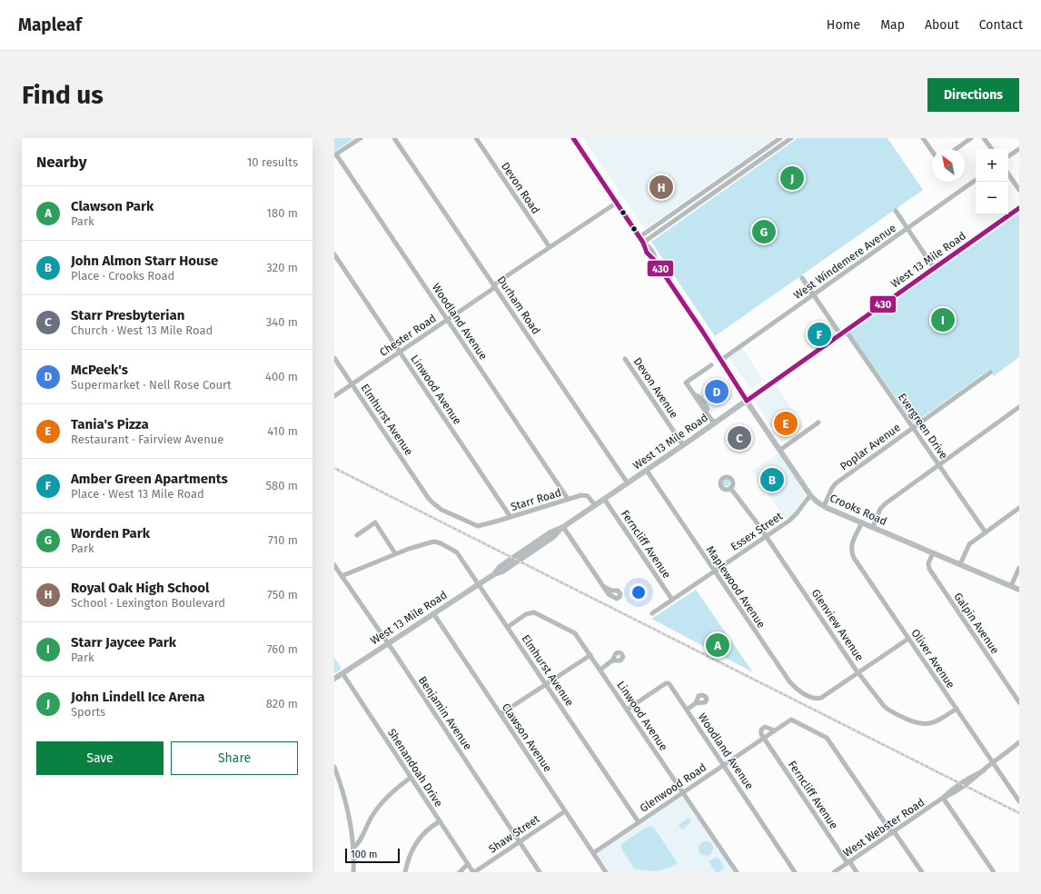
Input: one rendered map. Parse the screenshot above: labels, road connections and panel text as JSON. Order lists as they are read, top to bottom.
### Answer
{
  "streets": {
    "main road": ["West 13 Mile Road", "Crooks Road"],
    "street": [
      "Devon Road",
      "West Windemere Avenue",
      "Durham Road",
      "Woodland Avenue",
      "Chester Road",
      "Devon Avenue",
      "Linwood Avenue",
      "Elmhurst Avenue",
      "Evergreen Drive",
      "Poplar Avenue",
      "Starr Road",
      "Essex Street",
      "Ferncliff Avenue",
      "Maplewood Avenue",
      "Galpin Avenue",
      "Glenview Avenue",
      "Oliver Avenue",
      "Benjamin Avenue",
      "Clawson Avenue",
      "Shenandoah Drive",
      "Glenwood Road",
      "West Webster Road",
      "Shaw Street"
    ]
  },
  "crossings": [
    ["Devon Road", "Chester Road"],
    ["West 13 Mile Road", "Durham Road"],
    ["West 13 Mile Road", "Devon Avenue"],
    ["West 13 Mile Road", "Elmhurst Avenue"],
    ["West 13 Mile Road", "Evergreen Drive"],
    ["West 13 Mile Road", "Starr Road"],
    ["West 13 Mile Road", "Crooks Road"],
    ["West 13 Mile Road", "Ferncliff Avenue"],
    ["West 13 Mile Road", "Maplewood Avenue"],
    ["West 13 Mile Road", "Benjamin Avenue"],
    ["West 13 Mile Road", "Clawson Avenue"],
    ["West 13 Mile Road", "Shenandoah Drive"],
    ["West Windemere Avenue", "Crooks Road"],
    ["Durham Road", "Chester Road"],
    ["Woodland Avenue", "Chester Road"],
    ["Woodland Avenue", "Linwood Avenue"],
    ["Woodland Avenue", "Starr Road"],
    ["Woodland Avenue", "Glenwood Road"],
    ["Chester Road", "Linwood Avenue"],
    ["Chester Road", "Elmhurst Avenue"],
    ["Chester Road", "Crooks Road"],
    ["Linwood Avenue", "Elmhurst Avenue"],
    ["Linwood Avenue", "Starr Road"],
    ["Linwood Avenue", "Glenwood Road"],
    ["Elmhurst Avenue", "Starr Road"],
    ["Elmhurst Avenue", "Glenwood Road"],
    ["Evergreen Drive", "Poplar Avenue"],
    ["Poplar Avenue", "Crooks Road"],
    ["Crooks Road", "Essex Street"],
    ["Crooks Road", "Galpin Avenue"],
    ["Crooks Road", "Oliver Avenue"],
    ["Essex Street", "Ferncliff Avenue"],
    ["Essex Street", "Maplewood Avenue"],
    ["Essex Street", "Glenview Avenue"],
    ["Ferncliff Avenue", "Glenwood Road"],
    ["Ferncliff Avenue", "West Webster Road"],
    ["Maplewood Avenue", "Glenview Avenue"],
    ["Glenview Avenue", "Oliver Avenue"],
    ["Oliver Avenue", "West Webster Road"],
    ["Benjamin Avenue", "Shaw Street"],
    ["Clawson Avenue", "Glenwood Road"],
    ["Clawson Avenue", "Shaw Street"],
    ["Shenandoah Drive", "Shaw Street"],
    ["Glenwood Road", "West Webster Road"]
  ],
  "lines": ["transit line 430"],
  "scale_bar": "100 m",
  "north": "top left",
  "page": {
    "header": "Mapleaf",
    "nav": [
      "Home",
      "Map",
      "About",
      "Contact"
    ],
    "buttons": [
      "Directions",
      ["Save", "Share"]
    ],
    "title": "Find us",
    "heading": ["Nearby", "10 results"],
    "map_buttons": ["+", "−"],
    "pins": [
      "J",
      "H",
      "G",
      "I",
      "F",
      "D",
      "E",
      "C",
      "B",
      "A"
    ],
    "list": [
      {
        "mark": "A",
        "name": "Clawson Park",
        "note": "Park",
        "value": "180 m"
      },
      {
        "mark": "B",
        "name": "John Almon Starr House",
        "note": "Place · Crooks Road",
        "value": "320 m"
      },
      {
        "mark": "C",
        "name": "Starr Presbyterian",
        "note": "Church · West 13 Mile Road",
        "value": "340 m"
      },
      {
        "mark": "D",
        "name": "McPeek's",
        "note": "Supermarket · Nell Rose Court",
        "value": "400 m"
      },
      {
        "mark": "E",
        "name": "Tania's Pizza",
        "note": "Restaurant · Fairview Avenue",
        "value": "410 m"
      },
      {
        "mark": "F",
        "name": "Amber Green Apartments",
        "note": "Place · West 13 Mile Road",
        "value": "580 m"
      },
      {
        "mark": "G",
        "name": "Worden Park",
        "note": "Park",
        "value": "710 m"
      },
      {
        "mark": "H",
        "name": "Royal Oak High School",
        "note": "School · Lexington Boulevard",
        "value": "750 m"
      },
      {
        "mark": "I",
        "name": "Starr Jaycee Park",
        "note": "Park",
        "value": "760 m"
      },
      {
        "mark": "J",
        "name": "John Lindell Ice Arena",
        "note": "Sports",
        "value": "820 m"
      }
    ],
    "scale": "100 m"
  }
}
